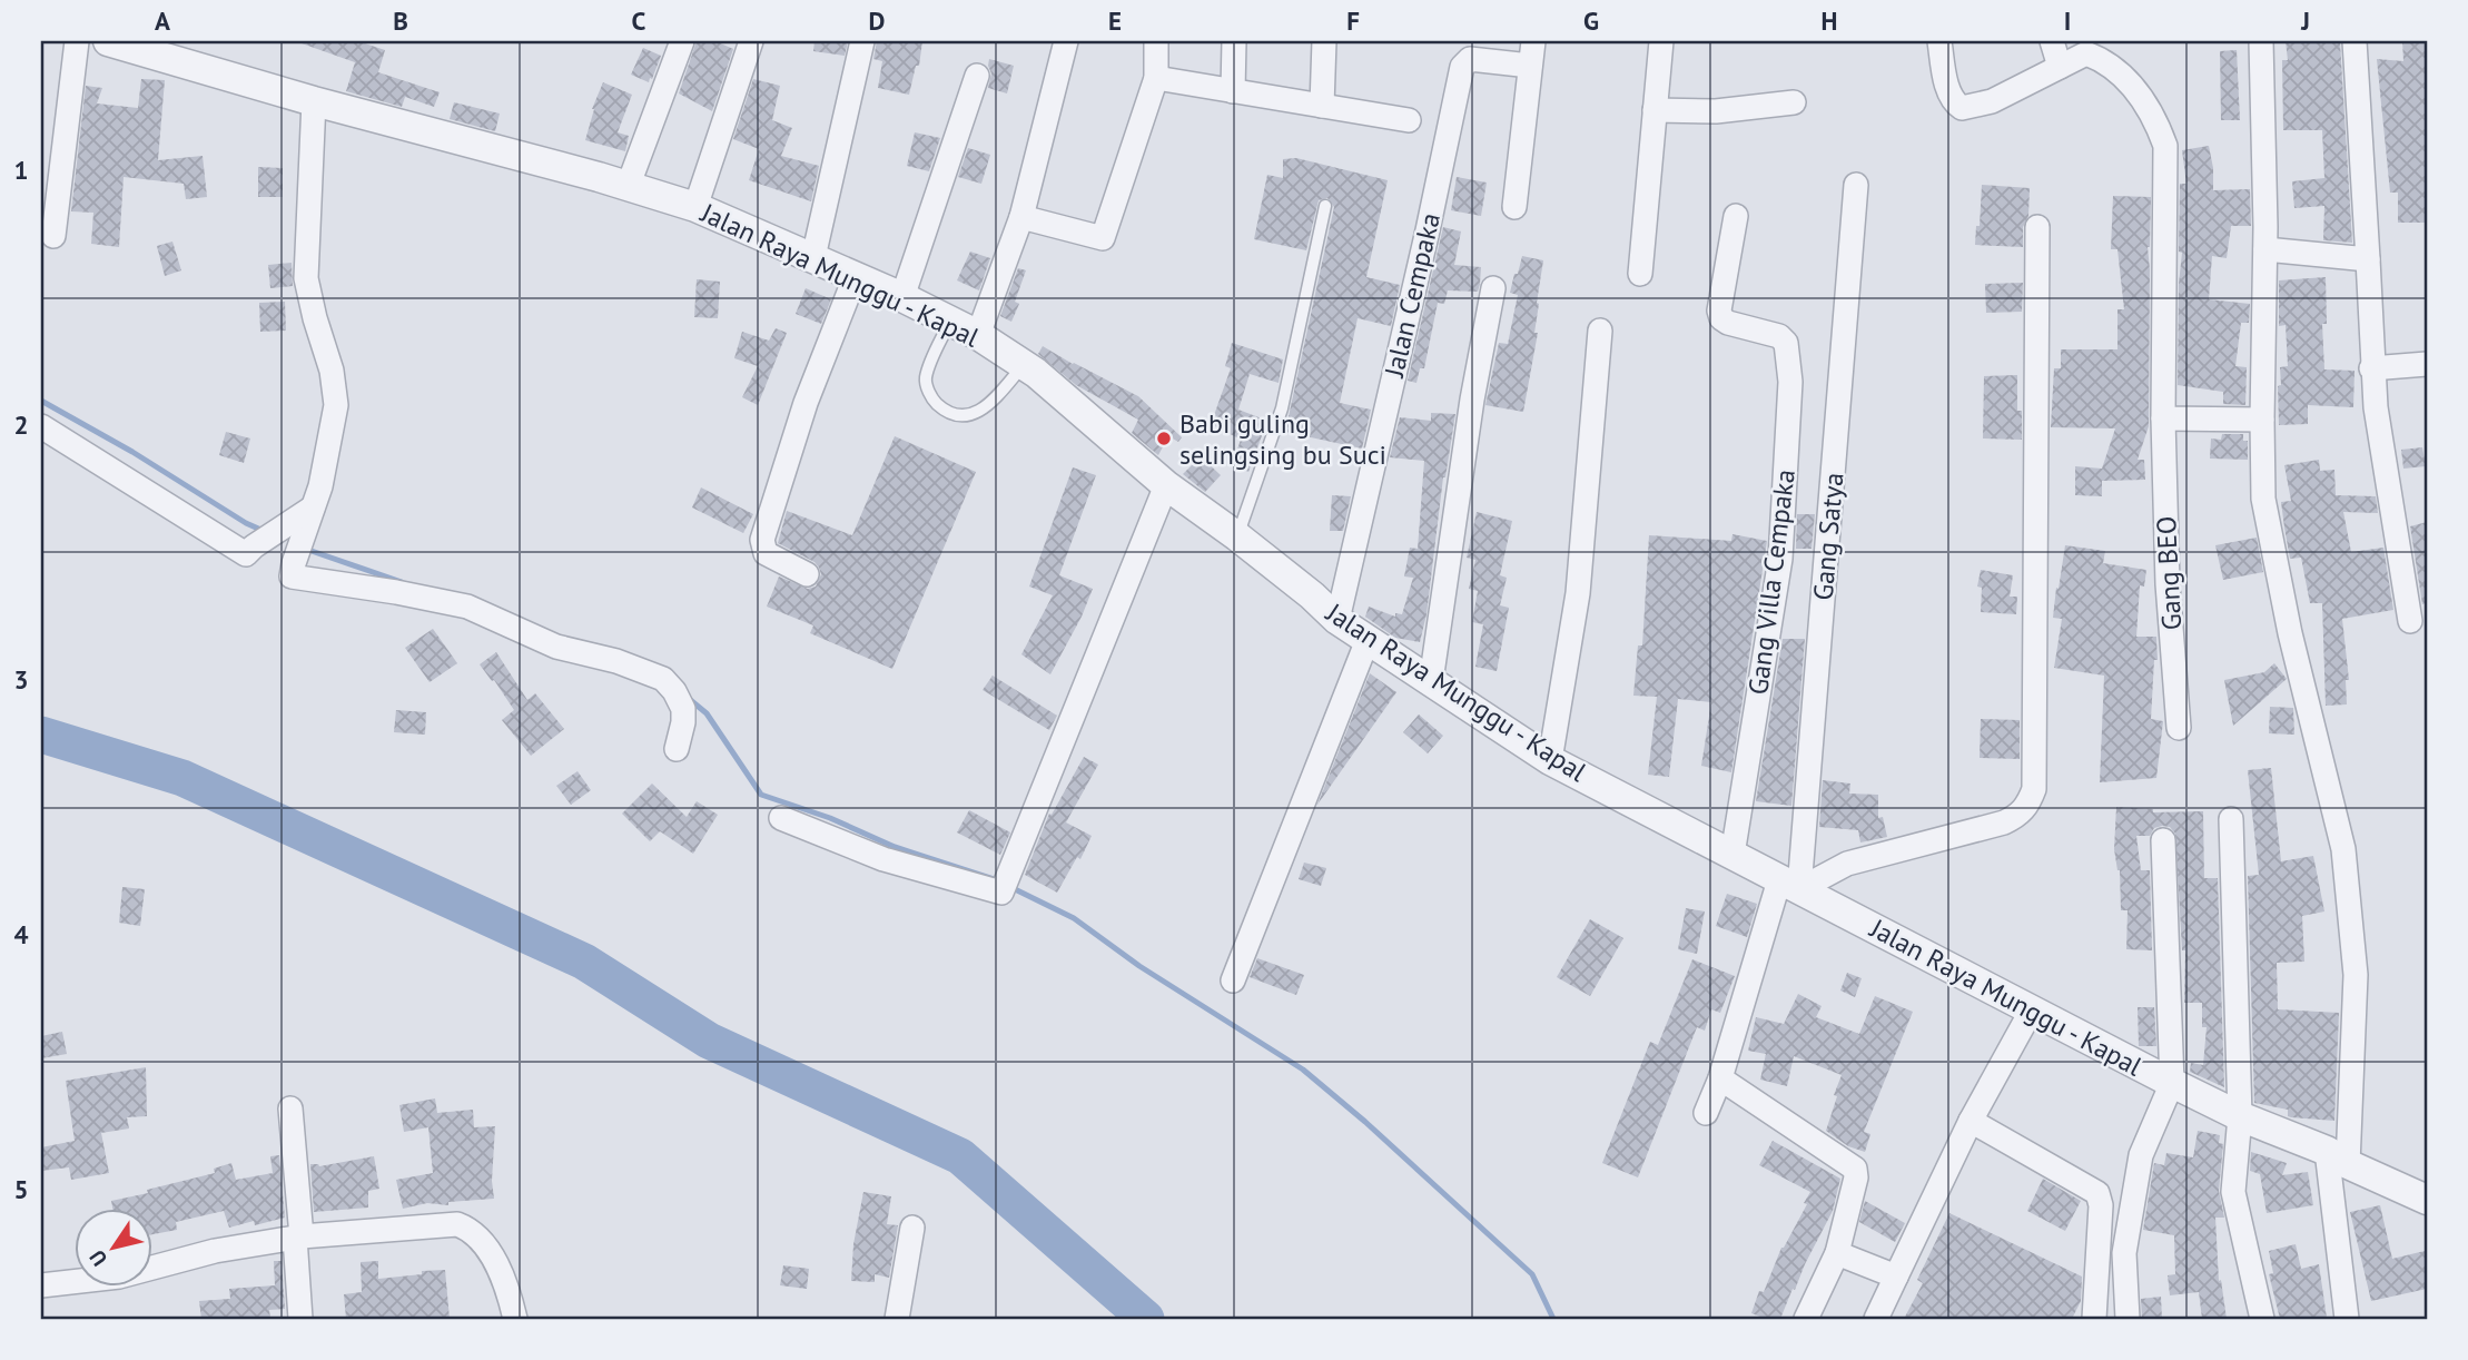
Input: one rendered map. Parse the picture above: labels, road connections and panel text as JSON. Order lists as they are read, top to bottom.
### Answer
{
  "streets": {
    "street": [
      "Jalan Raya Munggu - Kapal",
      "Jalan Cempaka",
      "Gang Satya",
      "Gang BEO",
      "Gang Villa Cempaka"
    ]
  },
  "crossings": [
    ["Jalan Raya Munggu - Kapal", "Jalan Cempaka"],
    ["Jalan Raya Munggu - Kapal", "Gang Satya"],
    ["Jalan Raya Munggu - Kapal", "Gang Villa Cempaka"]
  ],
  "places": ["Babi guling selingsing bu Suci"],
  "north": "bottom left",
  "grid": {
    "columns": [
      "A",
      "B",
      "C",
      "D",
      "E",
      "F",
      "G",
      "H",
      "I",
      "J"
    ],
    "rows": [
      "1",
      "2",
      "3",
      "4",
      "5"
    ]
  }
}
